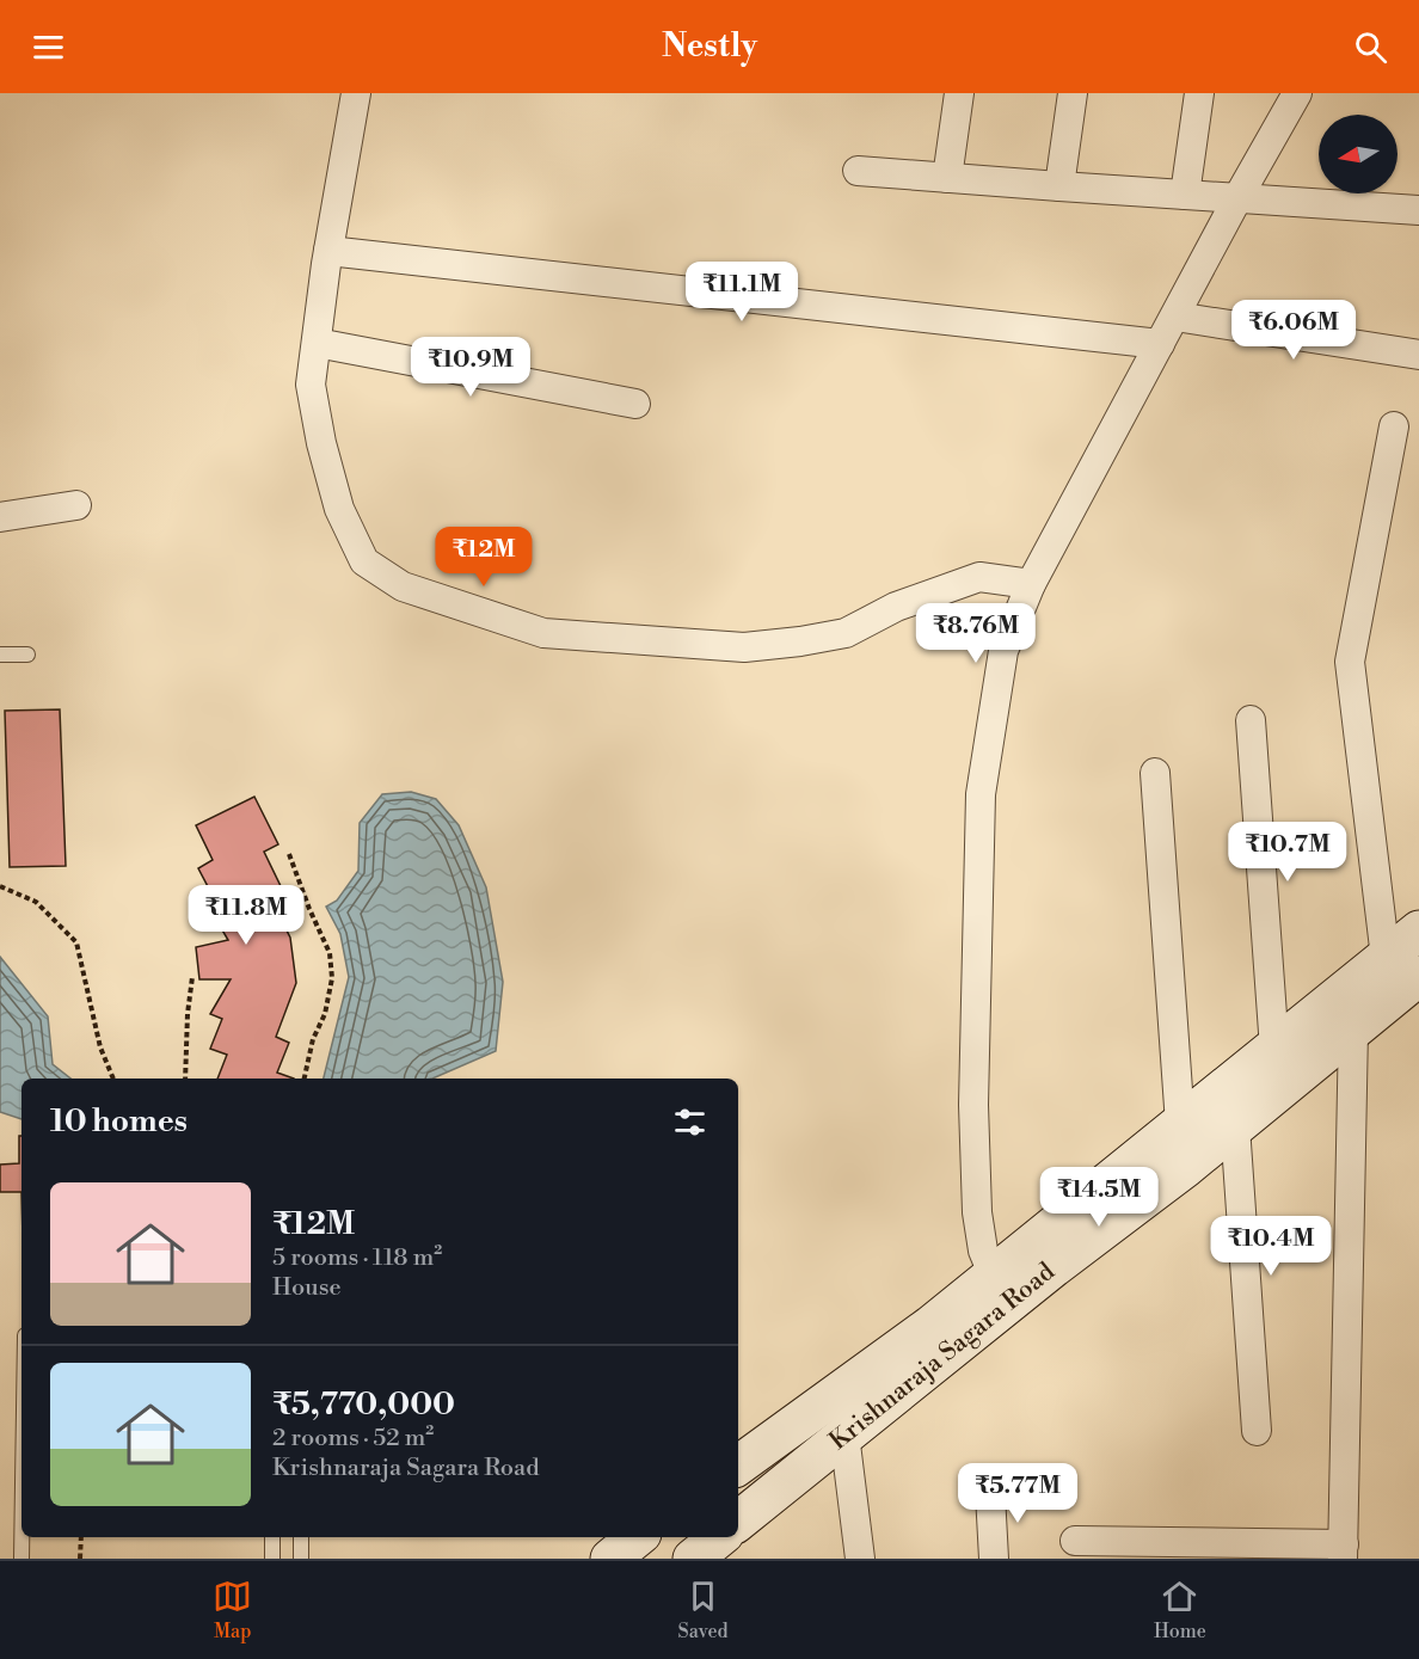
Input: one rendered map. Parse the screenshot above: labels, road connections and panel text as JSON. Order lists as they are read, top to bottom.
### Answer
{
  "streets": {
    "main road": ["Krishnaraja Sagara Road"]
  },
  "north": "left",
  "page": {
    "header": "Nestly",
    "price": [
      "₹11.1M",
      "₹6.06M",
      "₹10.9M",
      "₹12M",
      "₹8.76M",
      "₹10.7M",
      "₹11.8M",
      "₹14.5M",
      "₹10.4M",
      "₹5.77M"
    ],
    "heading": "10 homes",
    "list": [
      {
        "name": "₹12M",
        "note": "5 rooms · 118 m² · House"
      },
      {
        "name": "₹5,770,000",
        "note": "2 rooms · 52 m² · Krishnaraja Sagara Road"
      }
    ],
    "tabs": ["Map", "Saved", "Home"]
  }
}
